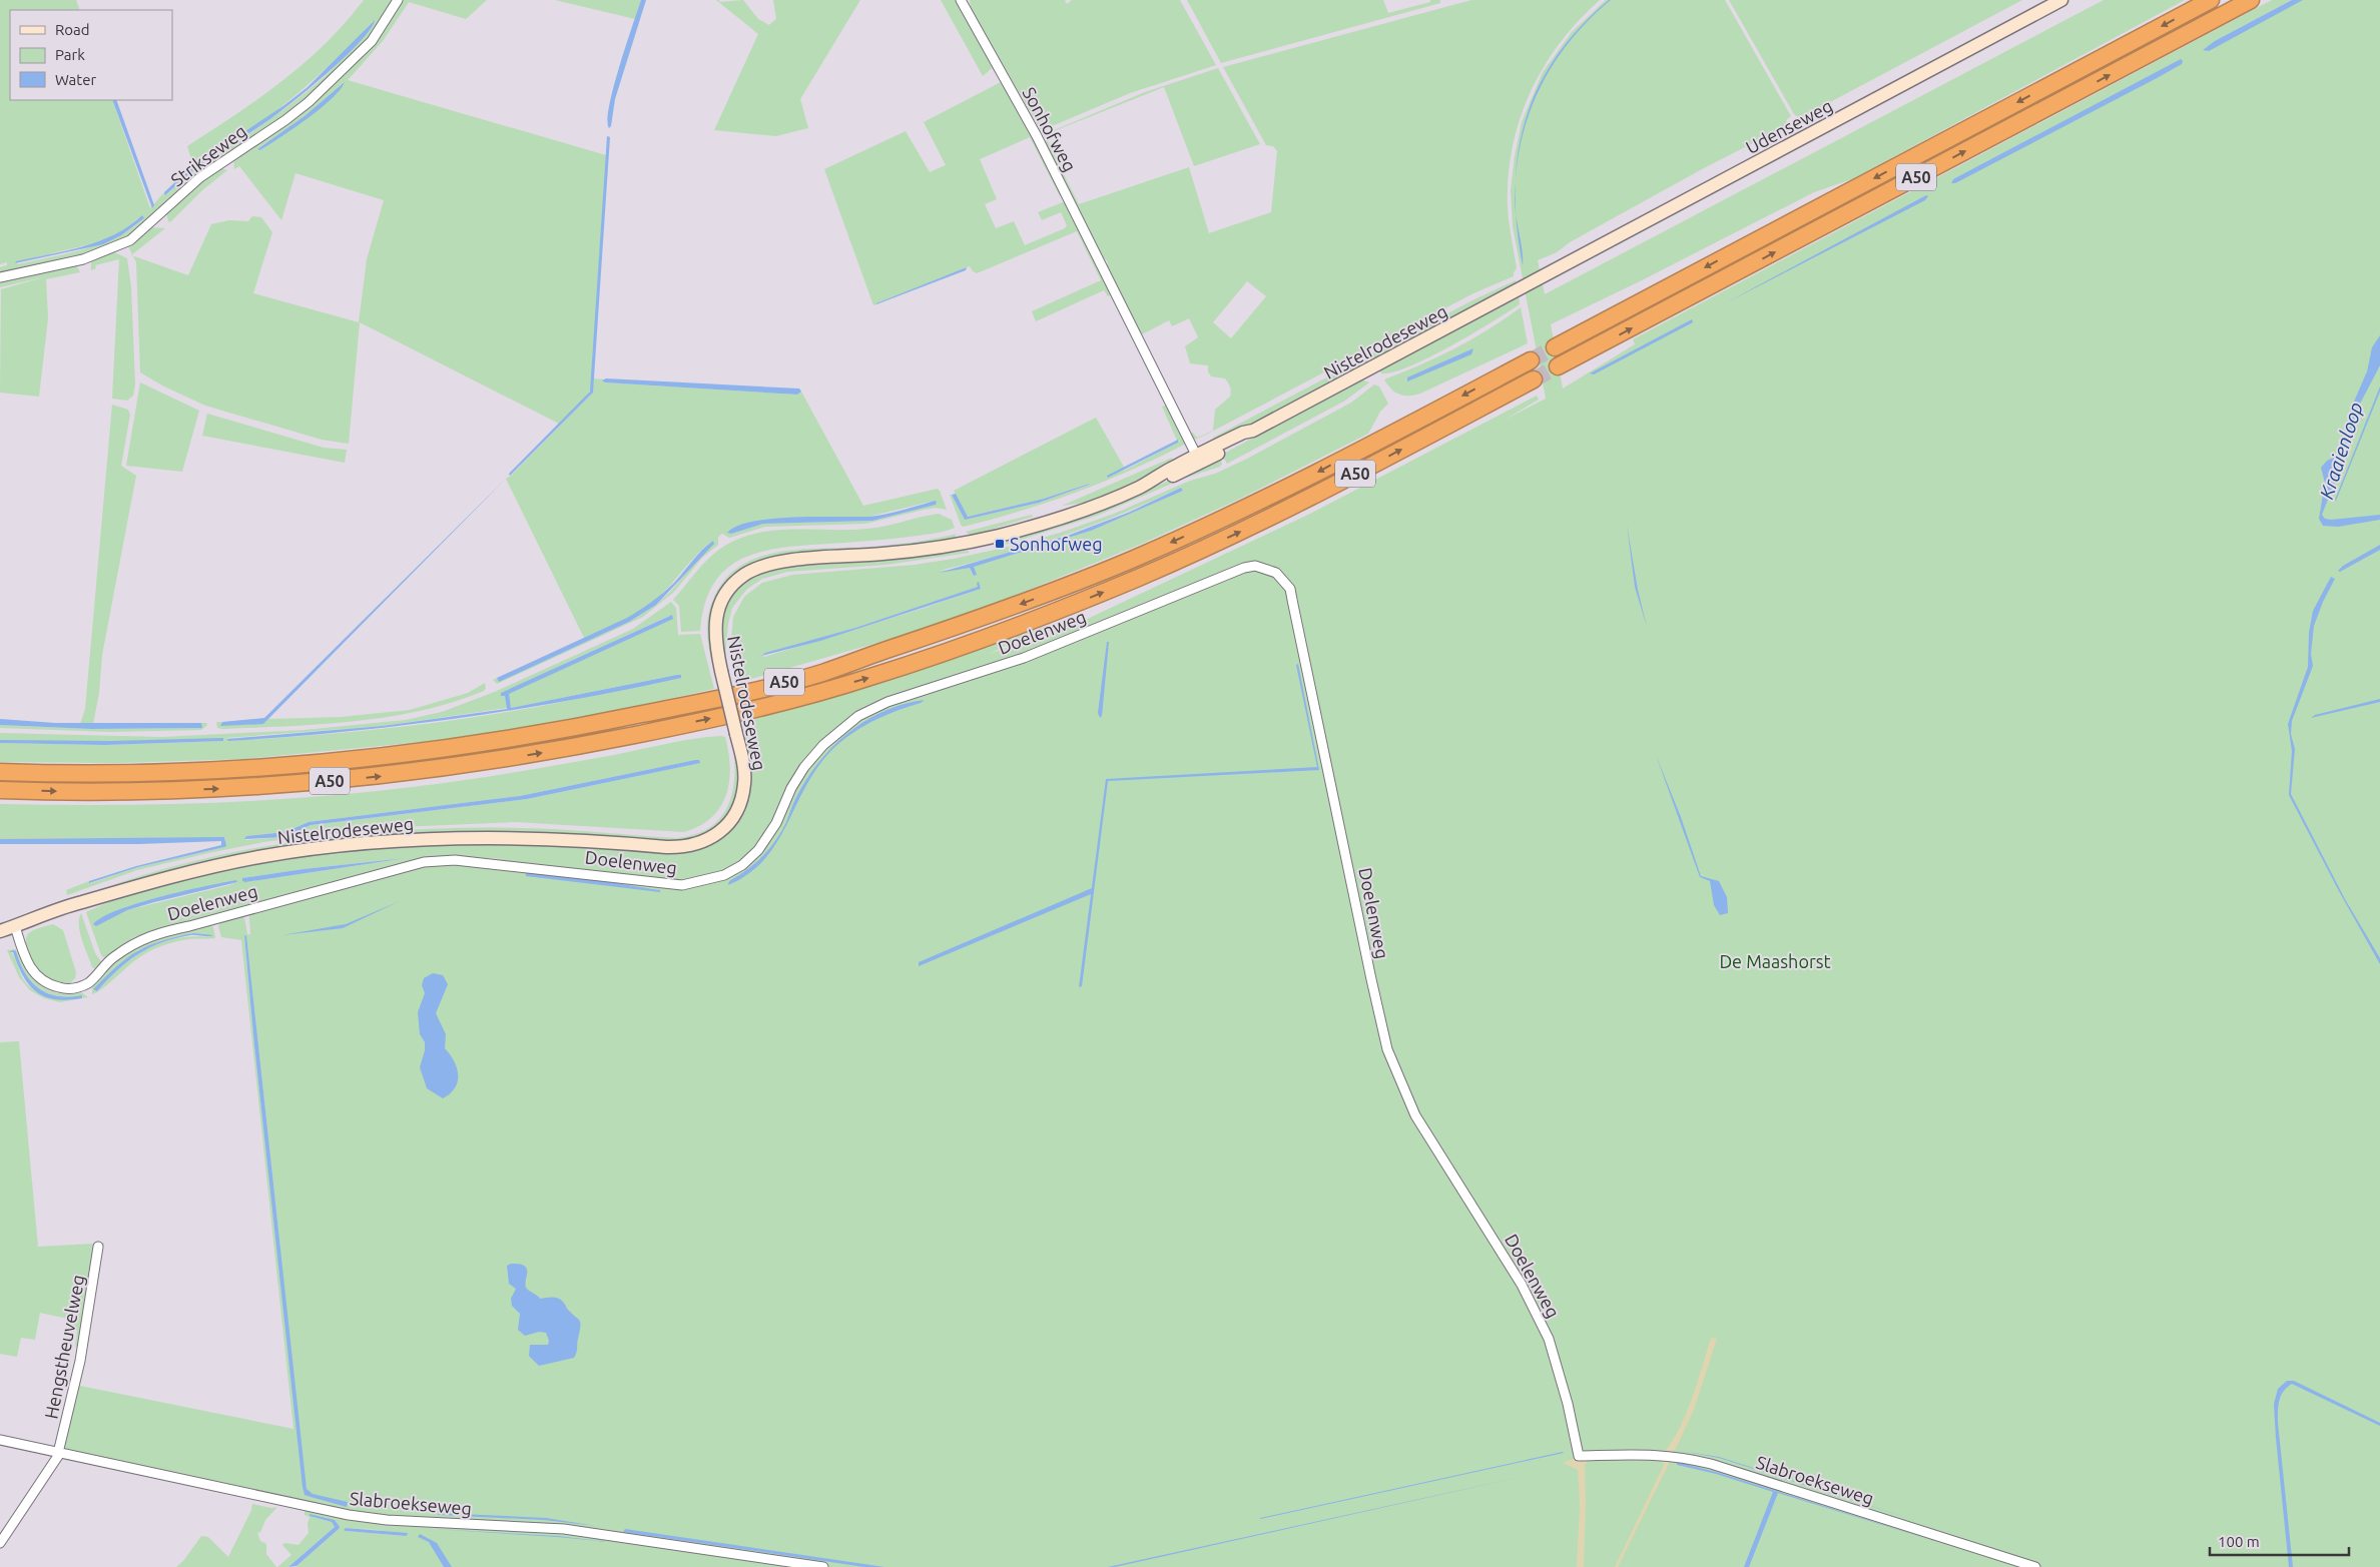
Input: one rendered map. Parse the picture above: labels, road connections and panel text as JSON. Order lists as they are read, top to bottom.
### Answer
{
  "streets": {
    "highway": ["A50"],
    "street": [
      "Udenseweg",
      "Sonhofweg",
      "Strikseweg",
      "Nistelrodeseweg",
      "Doelenweg",
      "Hengstheuvelweg",
      "Slabroekseweg"
    ]
  },
  "crossings": [
    ["Udenseweg", "Nistelrodeseweg"],
    ["Sonhofweg", "Nistelrodeseweg"],
    ["Nistelrodeseweg", "Doelenweg"],
    ["Doelenweg", "Slabroekseweg"],
    ["Hengstheuvelweg", "Slabroekseweg"]
  ],
  "water": ["Kraaienloop"],
  "parks": ["De Maashorst"],
  "places": {
    "transit": ["Sonhofweg"]
  },
  "legend": ["Road", "Park", "Water"],
  "scale_bar": "100 m"
}
